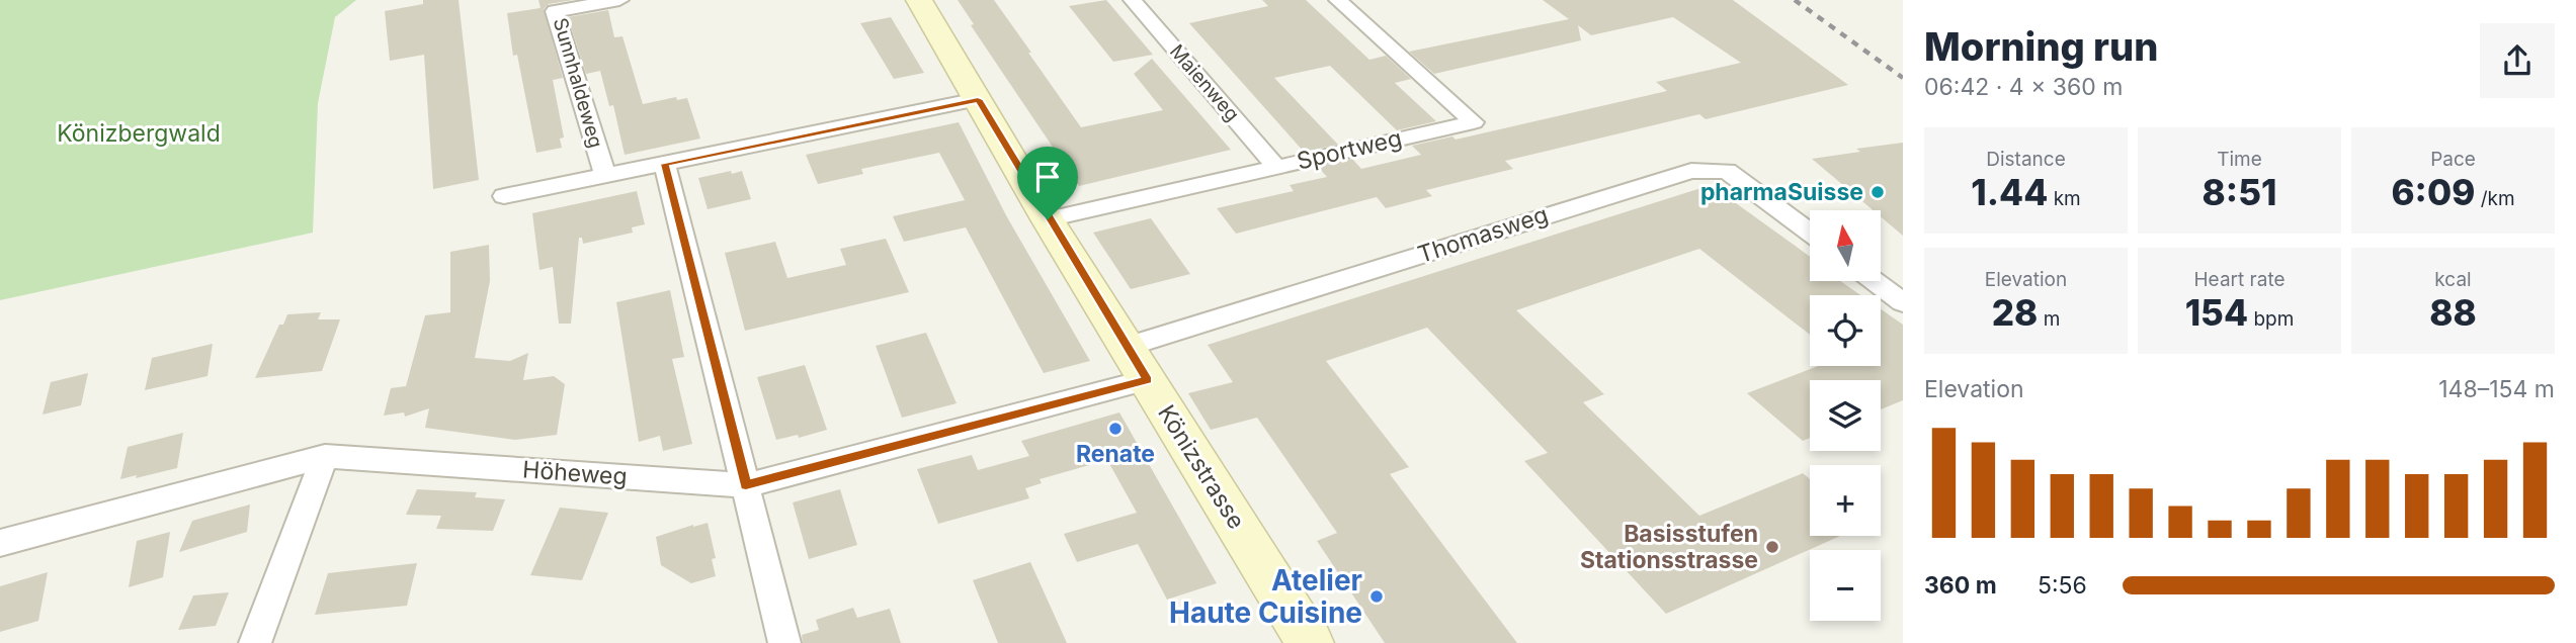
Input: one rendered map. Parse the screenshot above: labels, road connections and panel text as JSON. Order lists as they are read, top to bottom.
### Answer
{
  "streets": {
    "main road": ["Könizstrasse"],
    "street": [
      "Sunnhaldeweg",
      "Maienweg",
      "Sportweg",
      "Thomasweg",
      "Höheweg"
    ]
  },
  "crossings": [
    ["Maienweg", "Sportweg"],
    ["Sportweg", "Könizstrasse"],
    ["Thomasweg", "Könizstrasse"],
    ["Thomasweg", "Höheweg"],
    ["Könizstrasse", "Höheweg"]
  ],
  "parks": ["Könizbergwald"],
  "places": [
    "pharmaSuisse",
    "Renate",
    "Basisstufen Stationsstrasse",
    "Atelier Haute Cuisine"
  ],
  "north": "top",
  "page": {
    "heading": ["Morning run", "06:42 · 4 × 360 m"],
    "stats": [
      ["Distance", "1.44 km"],
      ["Time", "8:51"],
      ["Pace", "6:09 /km"],
      ["Elevation", "28 m"],
      ["Heart rate", "154 bpm"],
      ["kcal", "88"]
    ],
    "map_buttons": ["+", "−"],
    "chart": ["Elevation", "148–154 m"],
    "list": [
      {
        "name": "360 m",
        "note": "5:56"
      }
    ]
  }
}
